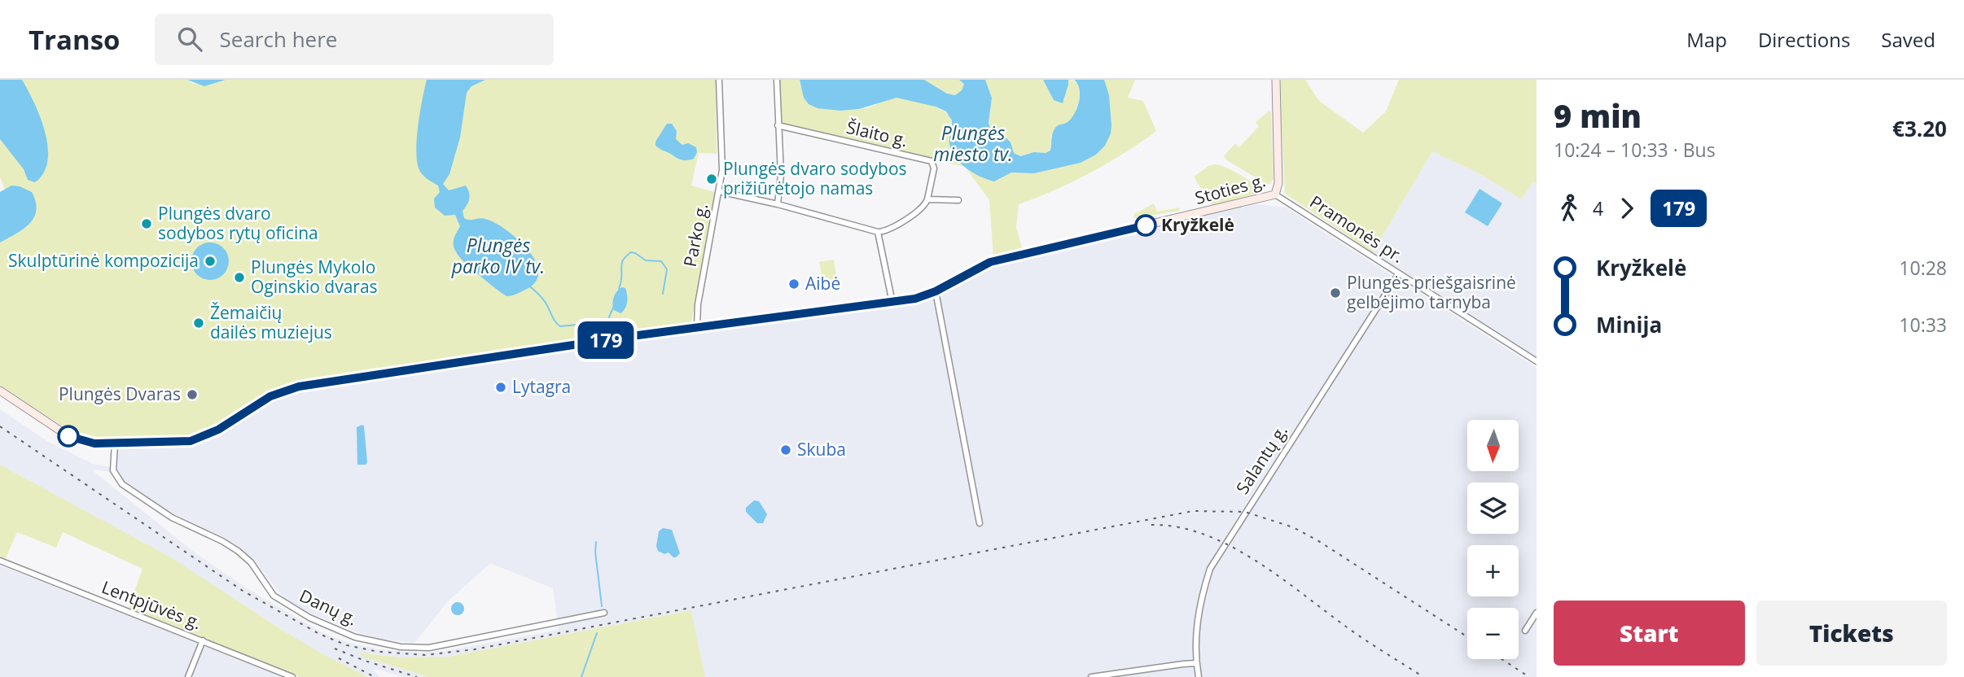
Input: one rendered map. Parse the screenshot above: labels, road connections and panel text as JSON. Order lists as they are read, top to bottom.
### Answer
{
  "streets": {
    "main road": ["Stoties g."],
    "street": [
      "Šlaito g.",
      "Pramonės pr.",
      "Parko g.",
      "Salantų g.",
      "Lentpjūvės g.",
      "Danų g."
    ]
  },
  "crossings": [
    ["Stoties g.", "Pramonės pr."],
    ["Stoties g.", "Parko g."],
    ["Stoties g.", "Danų g."],
    ["Pramonės pr.", "Salantų g."]
  ],
  "water": ["Plungės miesto tv.", "Plungės parko IV tv."],
  "places": [
    "Plungės dvaro sodybos prižiūrėtojo namas",
    "Plungės dvaro sodybos rytų oficina",
    "Kryžkelė",
    "Skulptūrinė kompozicija",
    "Plungės Mykolo Oginskio dvaras",
    "Aibė",
    "Plungės priešgaisrinė gelbėjimo tarnyba",
    "Žemaičių dailės muziejus",
    "Lytagra",
    "Plungės Dvaras",
    "Skuba"
  ],
  "lines": ["bus line 179"],
  "north": "bottom",
  "page": {
    "header": "Transo",
    "search": "Search here",
    "nav": ["Map", "Directions", "Saved"],
    "on_map": "179",
    "heading": ["9 min", "10:24 – 10:33 · Bus", "€3.20"],
    "legs": ["4", "179"],
    "list": [
      {
        "name": "Kryžkelė",
        "value": "10:28"
      },
      {
        "name": "Minija",
        "value": "10:33"
      }
    ],
    "map_buttons": ["+", "−"],
    "buttons": ["Start", "Tickets"]
  }
}
